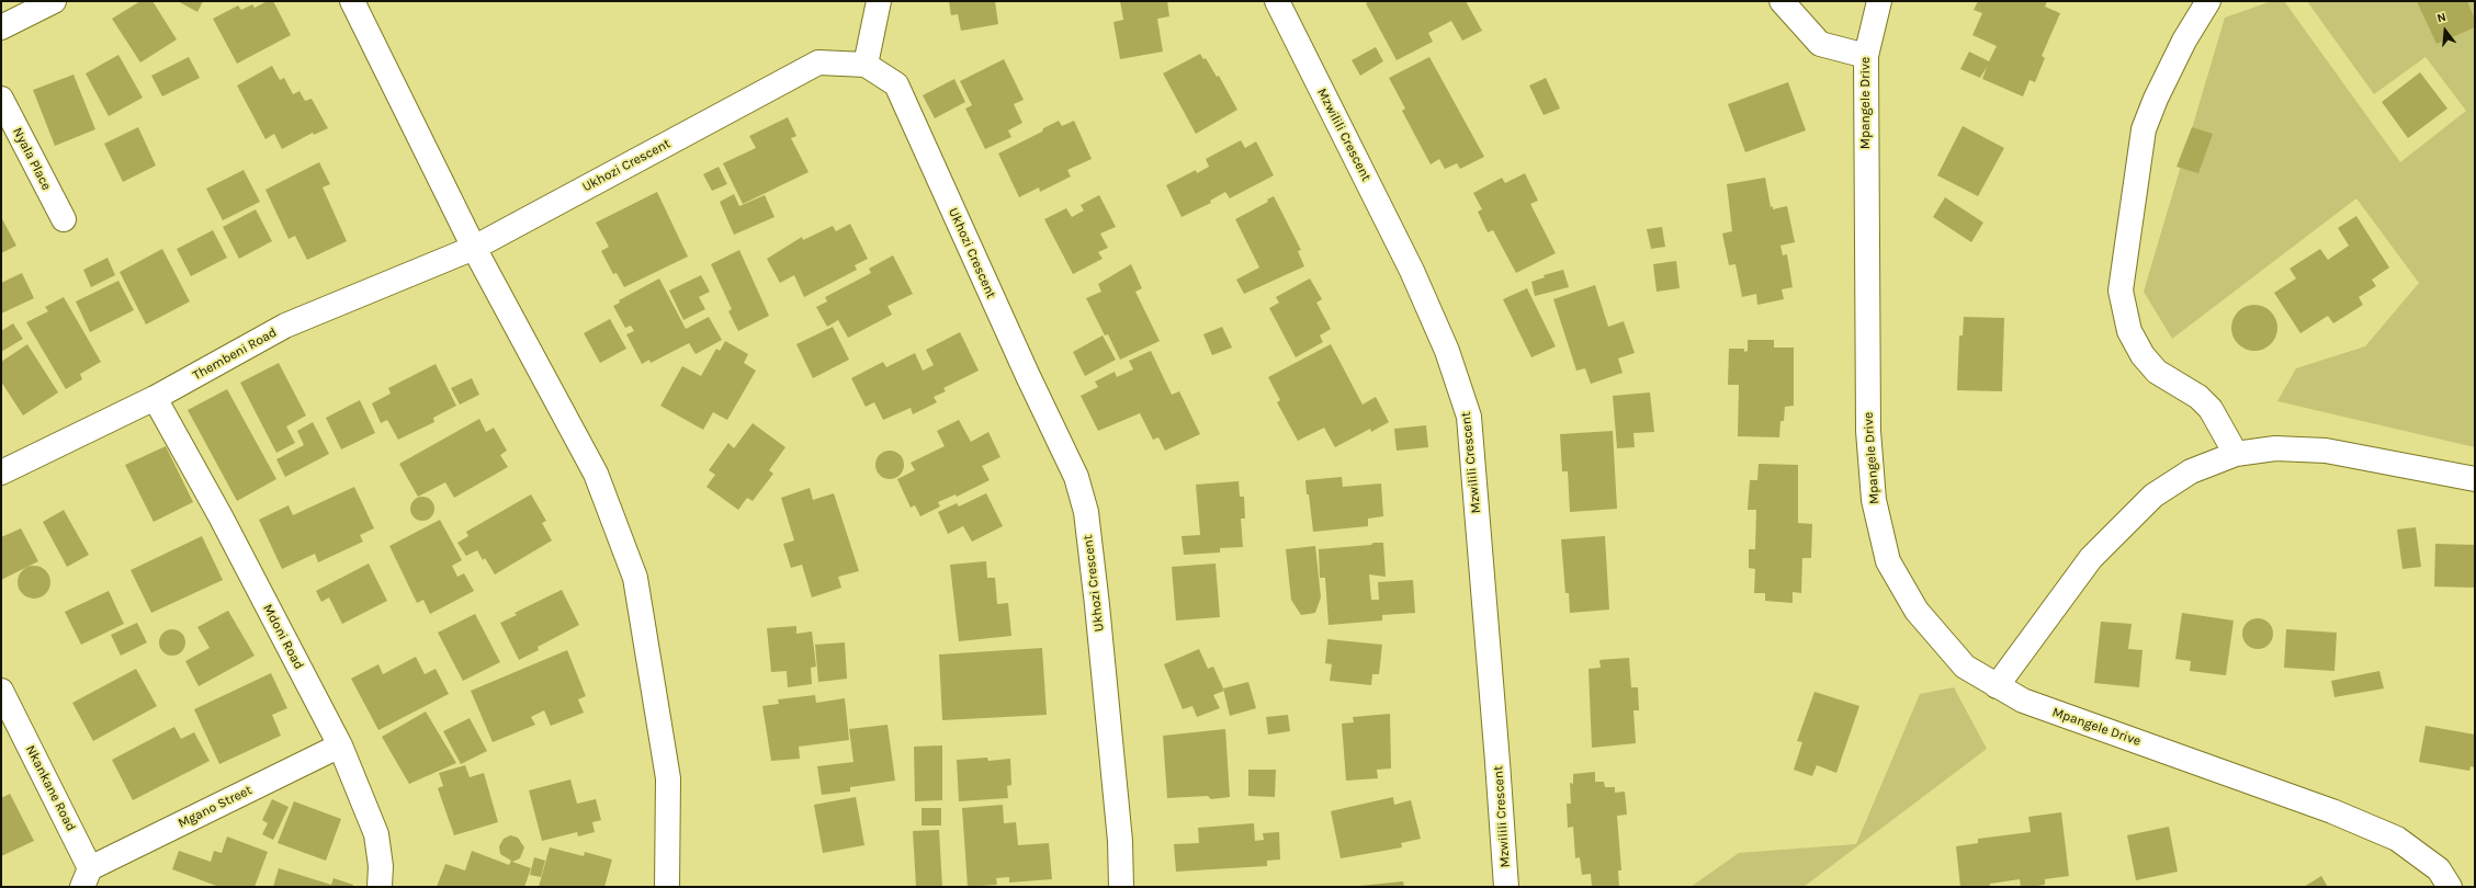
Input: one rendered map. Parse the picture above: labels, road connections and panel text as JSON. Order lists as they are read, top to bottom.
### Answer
{
  "streets": {
    "street": [
      "Mpangele Drive",
      "Mzwilili Crescent",
      "Nyala Place",
      "Ukhozi Crescent",
      "Thembeni Road",
      "Mdoni Road",
      "Nkankane Road",
      "Mgano Street"
    ]
  },
  "crossings": [
    ["Ukhozi Crescent", "Thembeni Road"],
    ["Thembeni Road", "Mdoni Road"],
    ["Mdoni Road", "Mgano Street"],
    ["Nkankane Road", "Mgano Street"]
  ],
  "north": "top"
}
